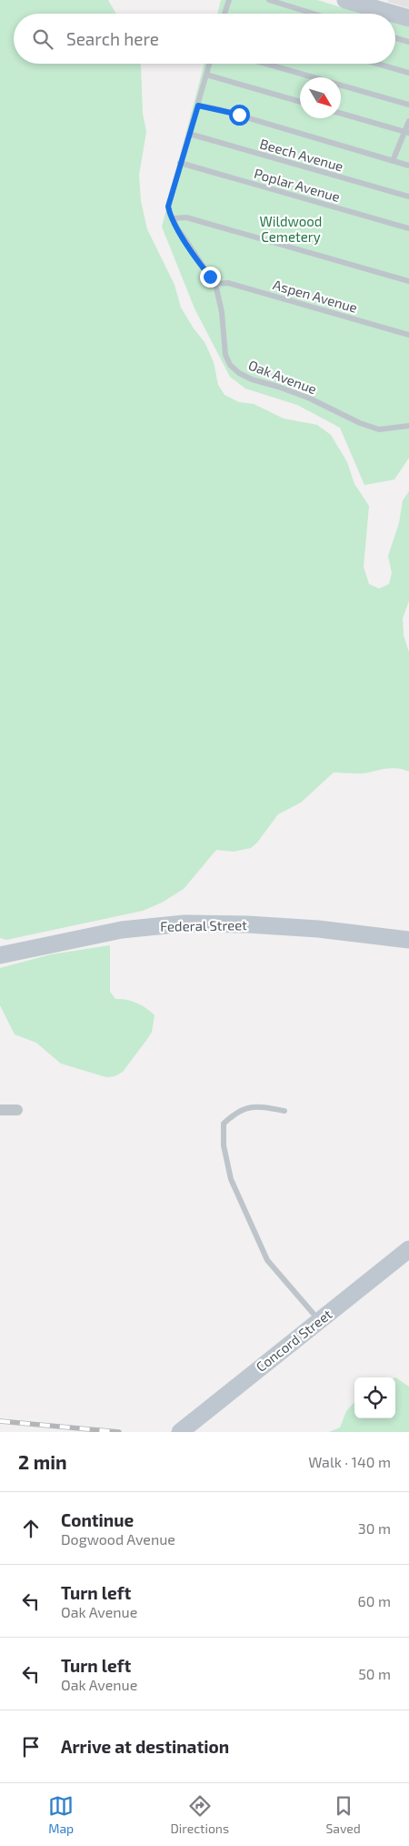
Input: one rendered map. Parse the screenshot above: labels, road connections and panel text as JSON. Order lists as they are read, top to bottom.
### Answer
{
  "streets": {
    "street": ["Federal Street", "Concord Street"],
    "lane": [
      "Beech Avenue",
      "Poplar Avenue",
      "Aspen Avenue",
      "Oak Avenue"
    ]
  },
  "crossings": [
    ["Beech Avenue", "Oak Avenue"],
    ["Poplar Avenue", "Oak Avenue"],
    ["Aspen Avenue", "Oak Avenue"]
  ],
  "parks": ["Wildwood Cemetery"],
  "north": "bottom right",
  "page": {
    "search": "Search here",
    "heading": ["2 min", "Walk · 140 m"],
    "list": [
      ["Continue", "Dogwood Avenue", "30 m"],
      ["Turn left", "Oak Avenue", "60 m"],
      ["Turn left", "Oak Avenue", "50 m"],
      "Arrive at destination"
    ],
    "nav": ["Map", "Directions", "Saved"]
  }
}
